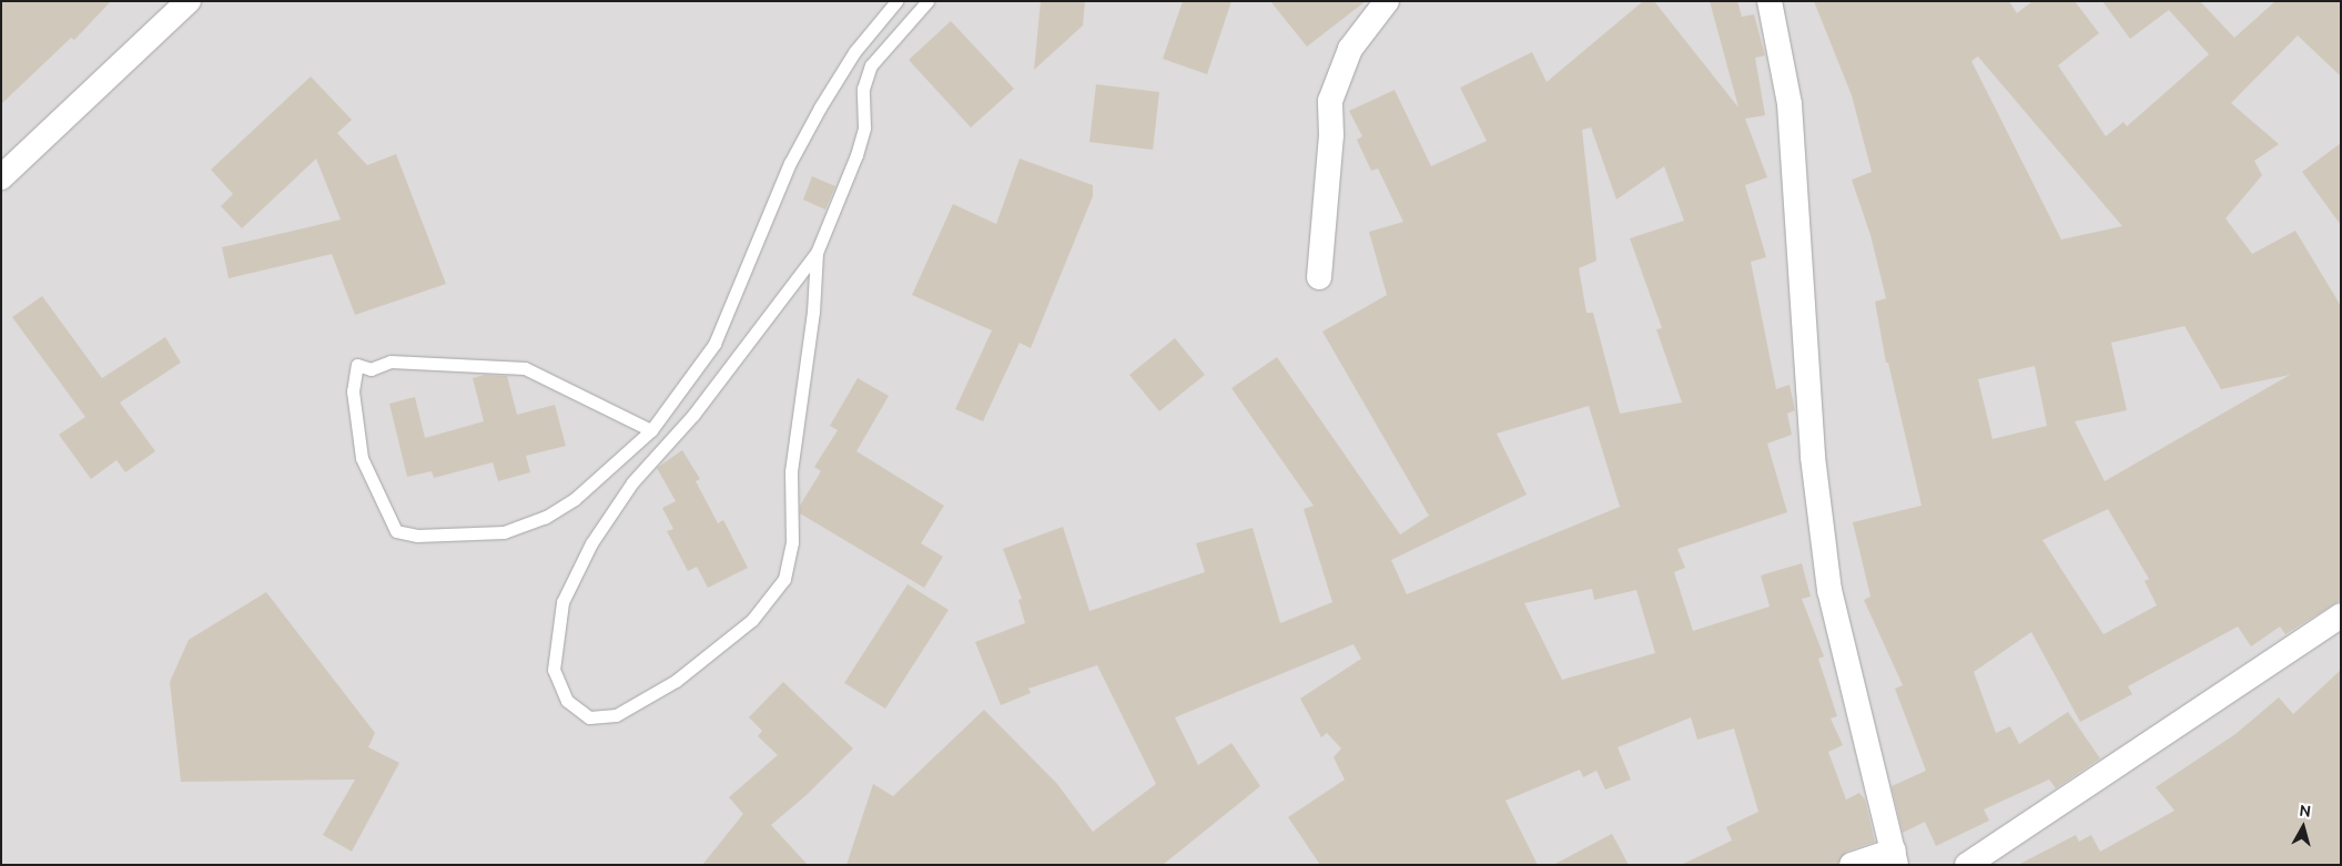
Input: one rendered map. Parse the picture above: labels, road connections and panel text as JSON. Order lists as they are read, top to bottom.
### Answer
{
  "north": "top"
}
